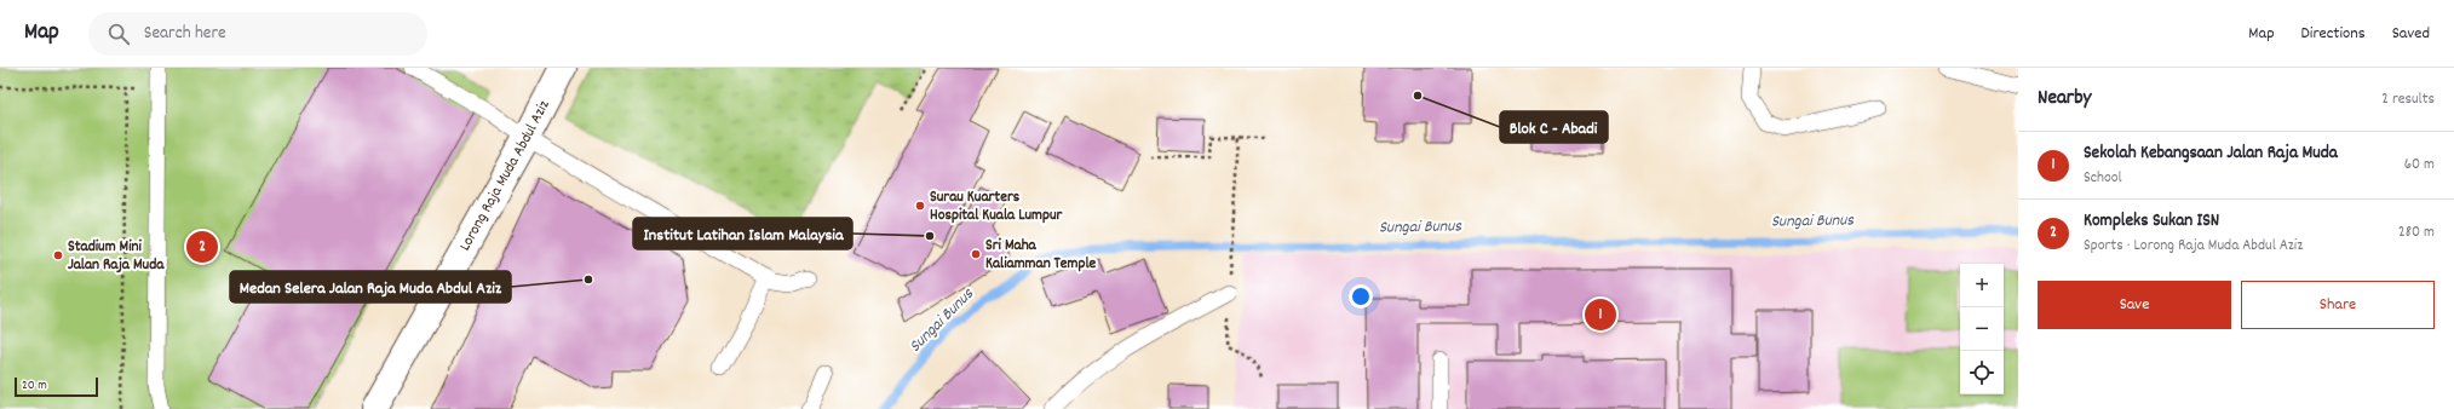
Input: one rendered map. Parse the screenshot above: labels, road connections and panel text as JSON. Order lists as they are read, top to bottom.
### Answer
{
  "streets": {
    "street": ["Lorong Raja Muda Abdul Aziz"]
  },
  "water": ["Sungai Bunus"],
  "places": [
    "Blok C - Abadi",
    "Surau Kuarters Hospital Kuala Lumpur",
    "Institut Latihan Islam Malaysia",
    "Sri Maha Kaliamman Temple",
    "Stadium Mini Jalan Raja Muda",
    "Medan Selera Jalan Raja Muda Abdul Aziz"
  ],
  "scale_bar": "20 m",
  "page": {
    "header": "Map",
    "search": "Search here",
    "nav": ["Map", "Directions", "Saved"],
    "heading": ["Nearby", "2 results"],
    "list": [
      {
        "mark": "1",
        "name": "Sekolah Kebangsaan Jalan Raja Muda",
        "note": "School",
        "value": "60 m"
      },
      {
        "mark": "2",
        "name": "Kompleks Sukan ISN",
        "note": "Sports · Lorong Raja Muda Abdul Aziz",
        "value": "280 m"
      }
    ],
    "pins": ["2", "1"],
    "map_buttons": ["+", "−"],
    "buttons": ["Save", "Share"],
    "scale": "20 m"
  }
}
